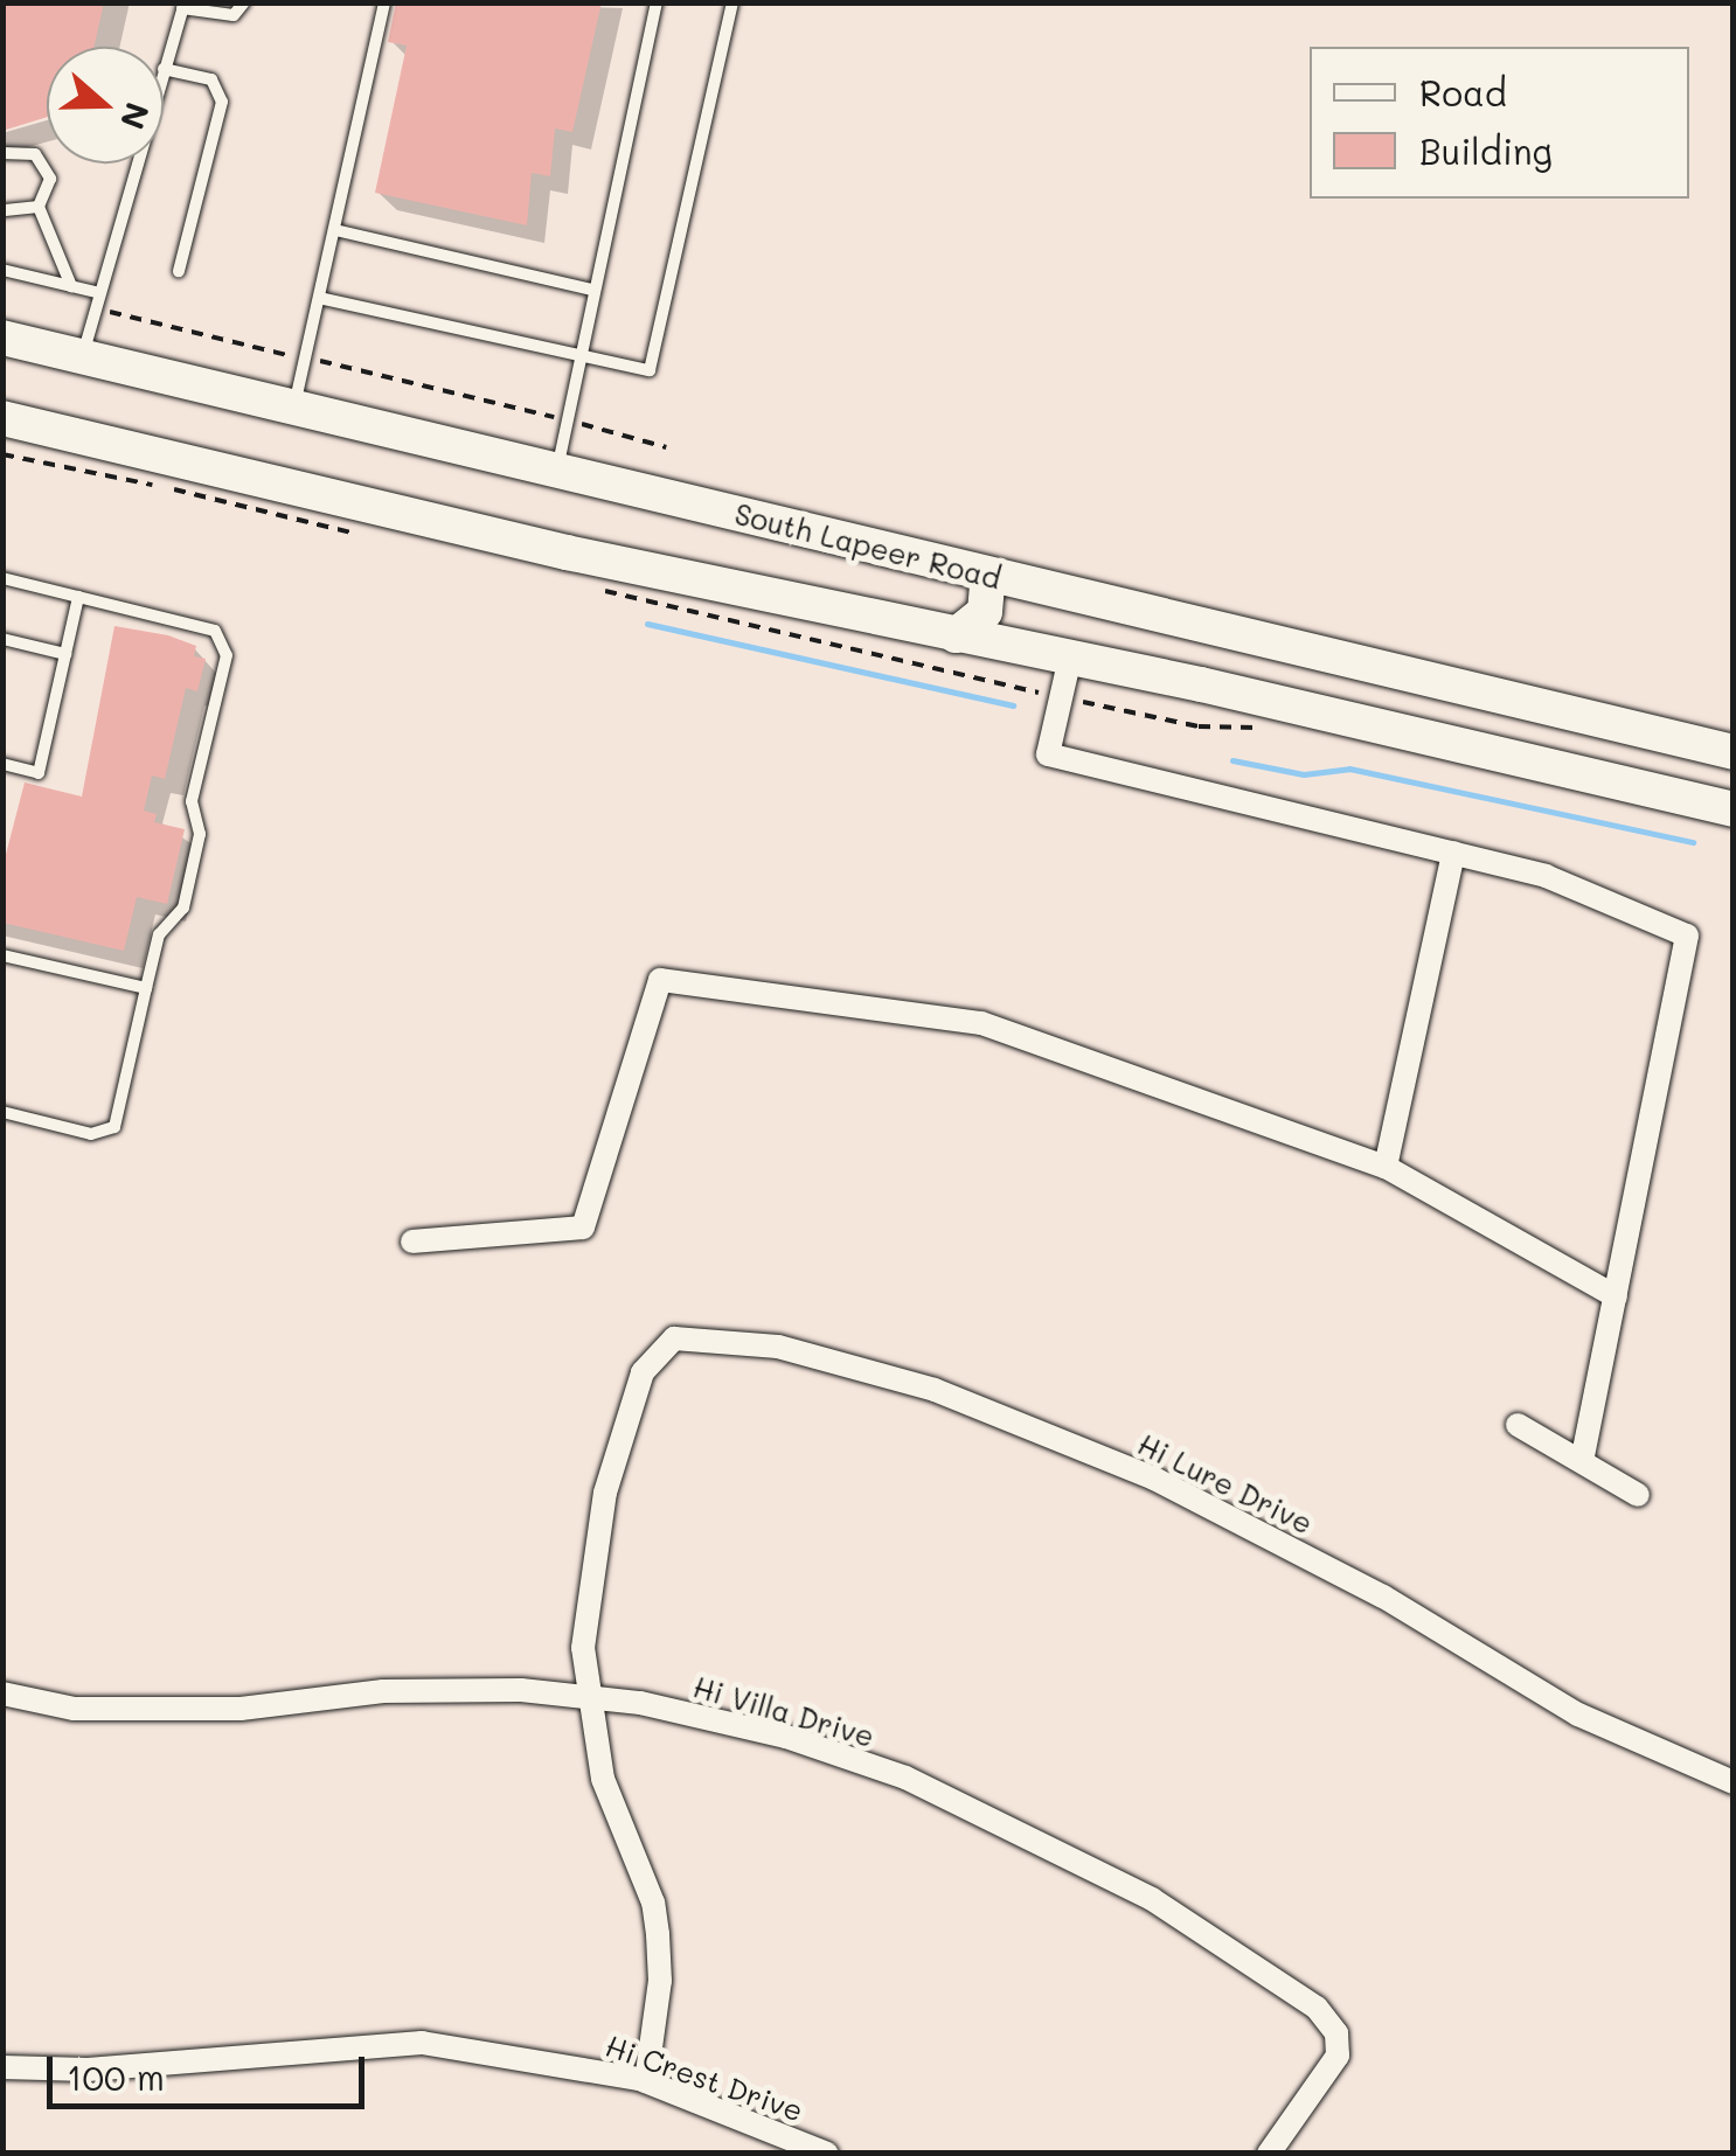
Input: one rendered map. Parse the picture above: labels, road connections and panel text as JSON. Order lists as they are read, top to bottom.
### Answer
{
  "streets": {
    "main road": ["South Lapeer Road"],
    "street": ["Hi Lure Drive", "Hi Villa Drive", "Hi Crest Drive"]
  },
  "crossings": [
    ["Hi Lure Drive", "Hi Villa Drive"]
  ],
  "legend": ["Road", "Building"],
  "scale_bar": "100 m",
  "north": "right"
}
